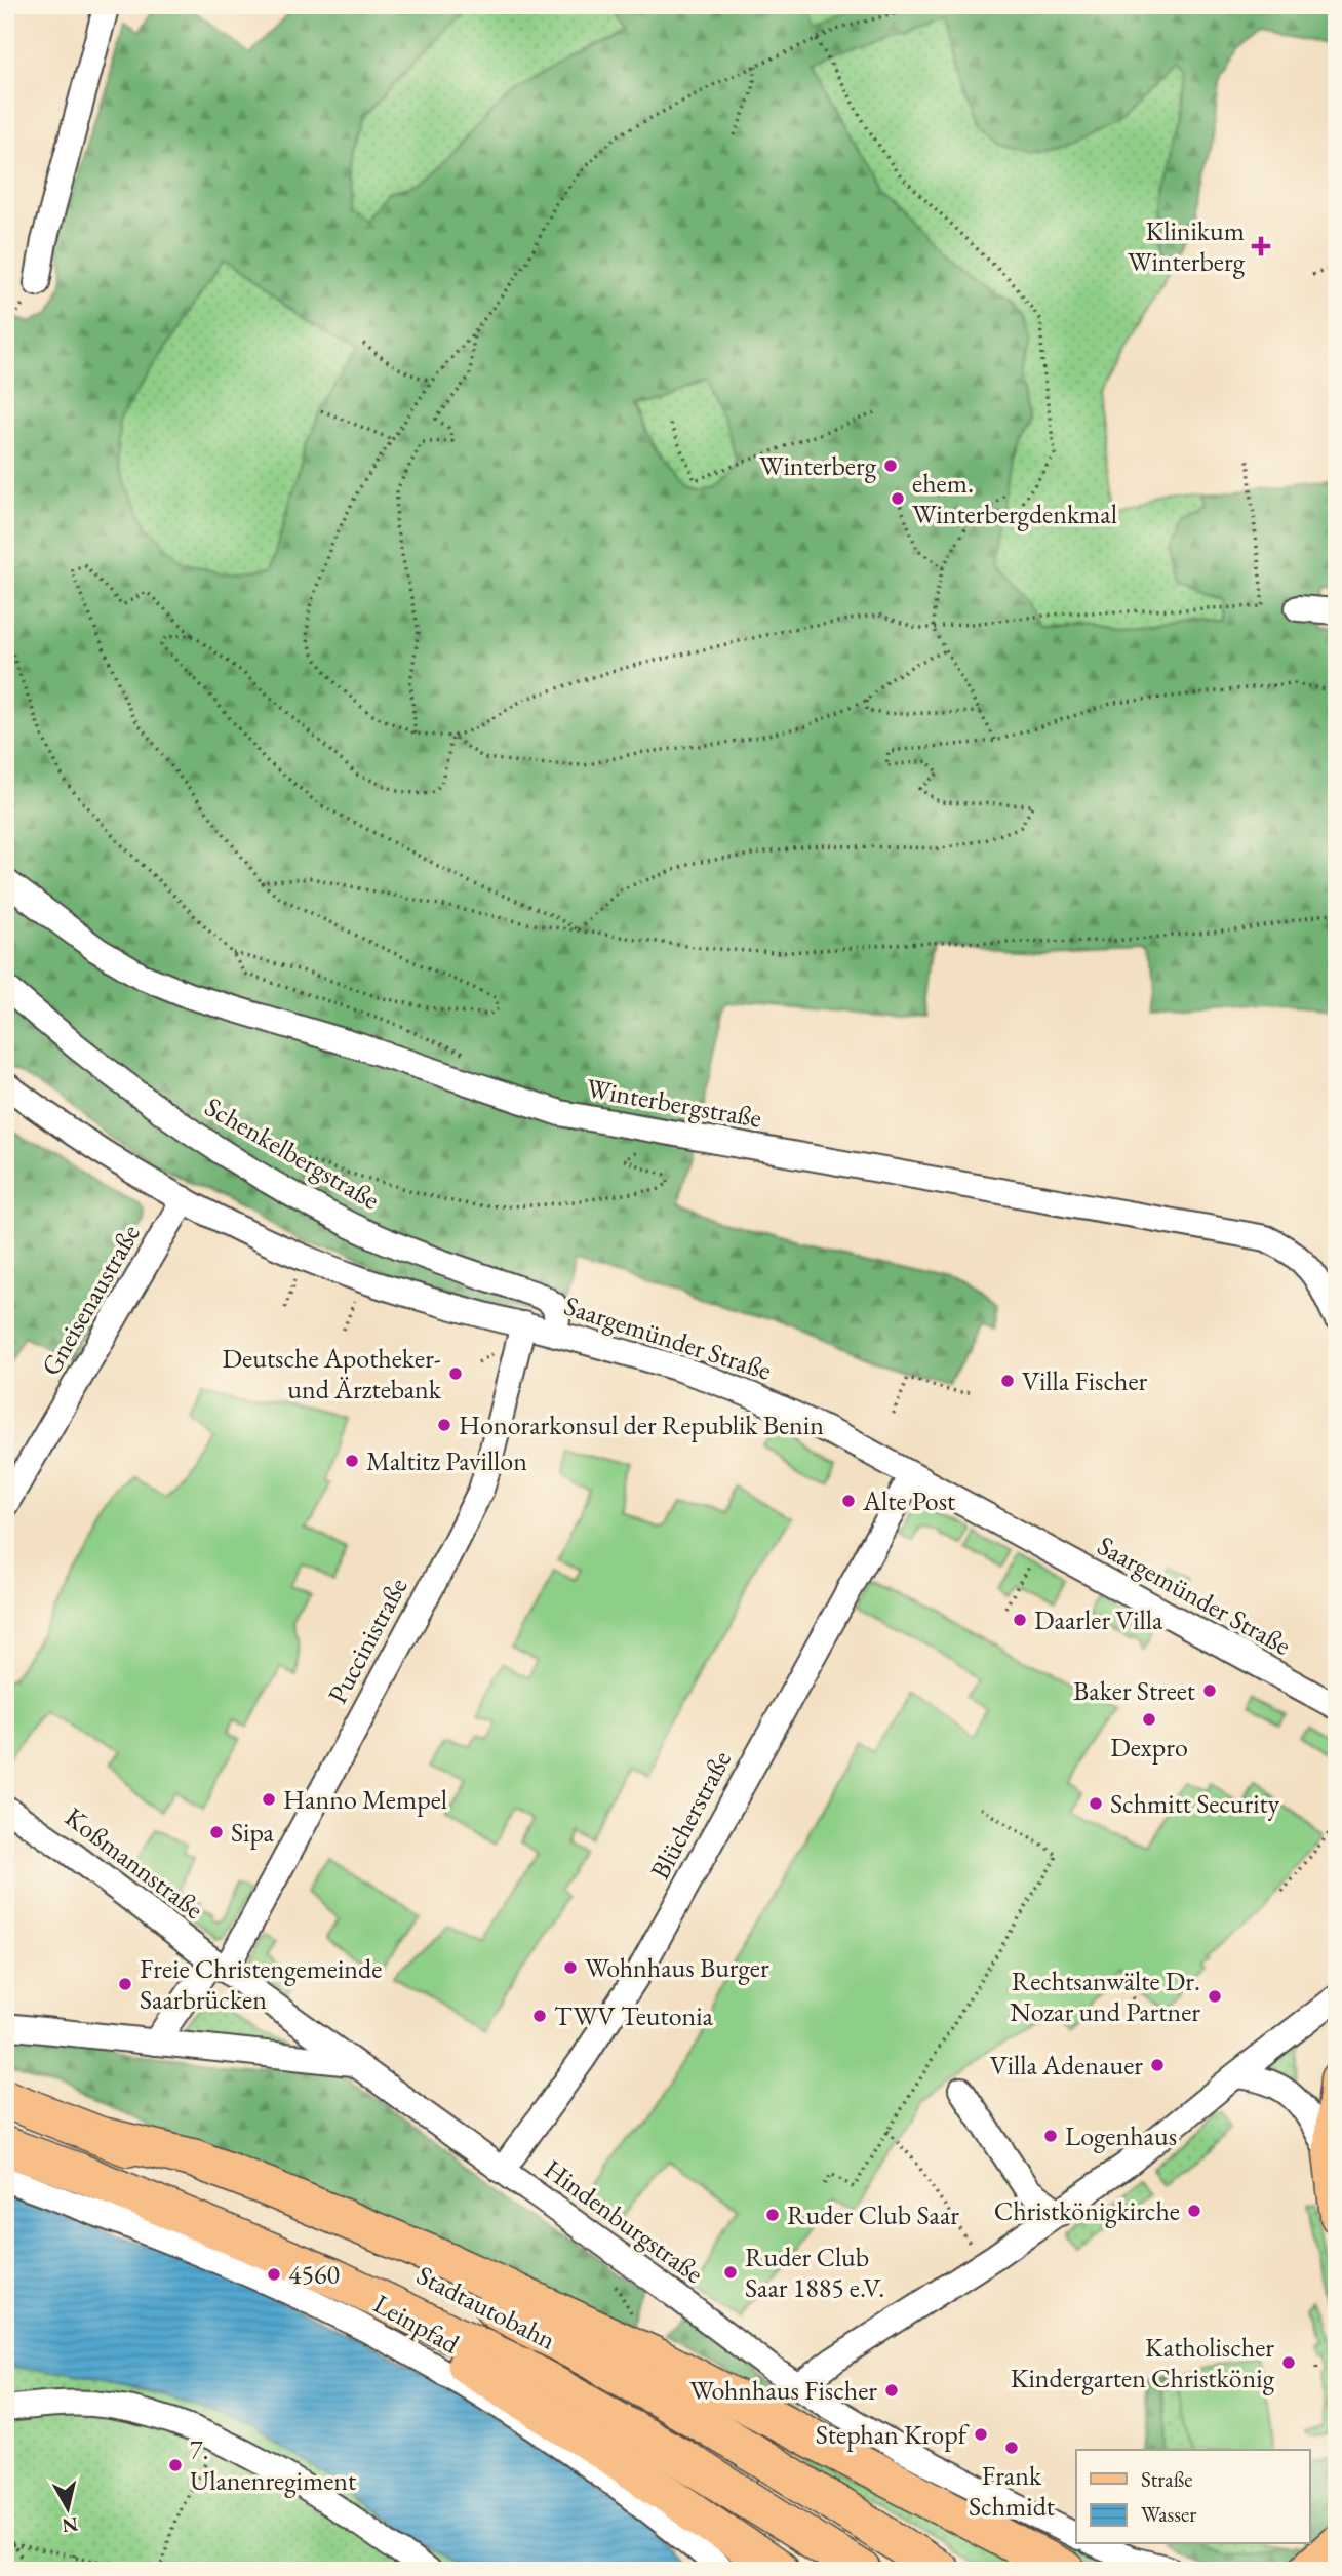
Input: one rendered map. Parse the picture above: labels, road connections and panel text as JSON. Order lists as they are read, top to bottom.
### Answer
{
  "streets": {
    "highway": ["Stadtautobahn"],
    "street": [
      "Winterbergstraße",
      "Schenkelbergstraße",
      "Gneisenaustraße",
      "Saargemünder Straße",
      "Puccinistraße",
      "Blücherstraße",
      "Koßmannstraße",
      "Hindenburgstraße",
      "Leinpfad"
    ]
  },
  "crossings": [
    ["Schenkelbergstraße", "Saargemünder Straße"],
    ["Gneisenaustraße", "Saargemünder Straße"],
    ["Saargemünder Straße", "Puccinistraße"],
    ["Saargemünder Straße", "Blücherstraße"],
    ["Puccinistraße", "Koßmannstraße"],
    ["Puccinistraße", "Hindenburgstraße"],
    ["Blücherstraße", "Hindenburgstraße"],
    ["Koßmannstraße", "Hindenburgstraße"]
  ],
  "places": {
    "health": ["Klinikum Winterberg"],
    "other": [
      "Winterberg",
      "ehem. Winterbergdenkmal",
      "Deutsche Apotheker- und Ärztebank",
      "Villa Fischer",
      "Honorarkonsul der Republik Benin",
      "Maltitz Pavillon",
      "Alte Post",
      "Daarler Villa",
      "Baker Street",
      "Dexpro",
      "Hanno Mempel",
      "Schmitt Security",
      "Sipa",
      "Wohnhaus Burger",
      "Freie Christengemeinde Saarbrücken",
      "Rechtsanwälte Dr. Nozar und Partner",
      "TWV Teutonia",
      "Villa Adenauer",
      "Logenhaus",
      "Christkönigkirche",
      "Ruder Club Saar",
      "Ruder Club Saar 1885 e.V.",
      "4560",
      "Katholischer Kindergarten Christkönig",
      "Wohnhaus Fischer",
      "Stephan Kropf",
      "Frank Schmidt",
      "7. Ulanenregiment"
    ]
  },
  "legend": ["Straße", "Wasser"],
  "north": "bottom"
}
